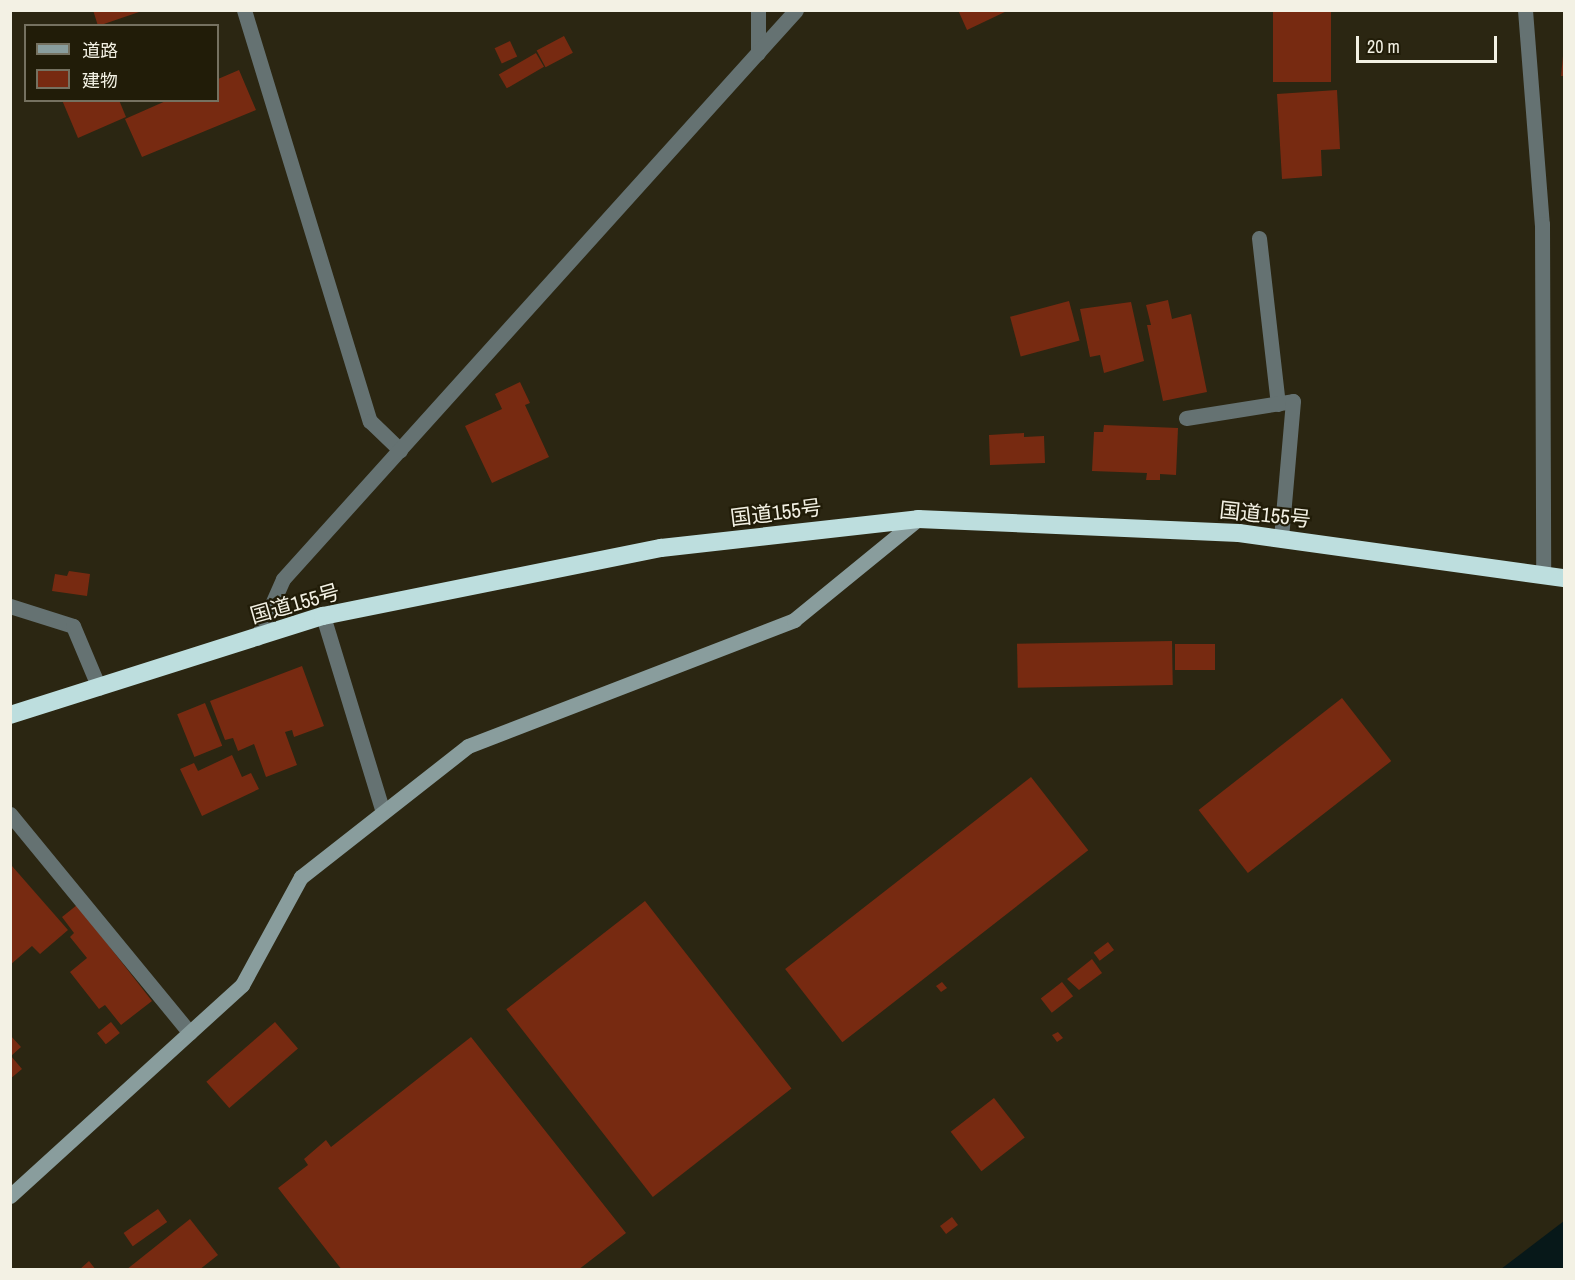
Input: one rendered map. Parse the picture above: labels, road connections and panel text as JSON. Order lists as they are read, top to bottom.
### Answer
{
  "streets": {
    "highway": ["国道155号"]
  },
  "legend": ["道路", "建物"],
  "scale_bar": "20 m"
}
